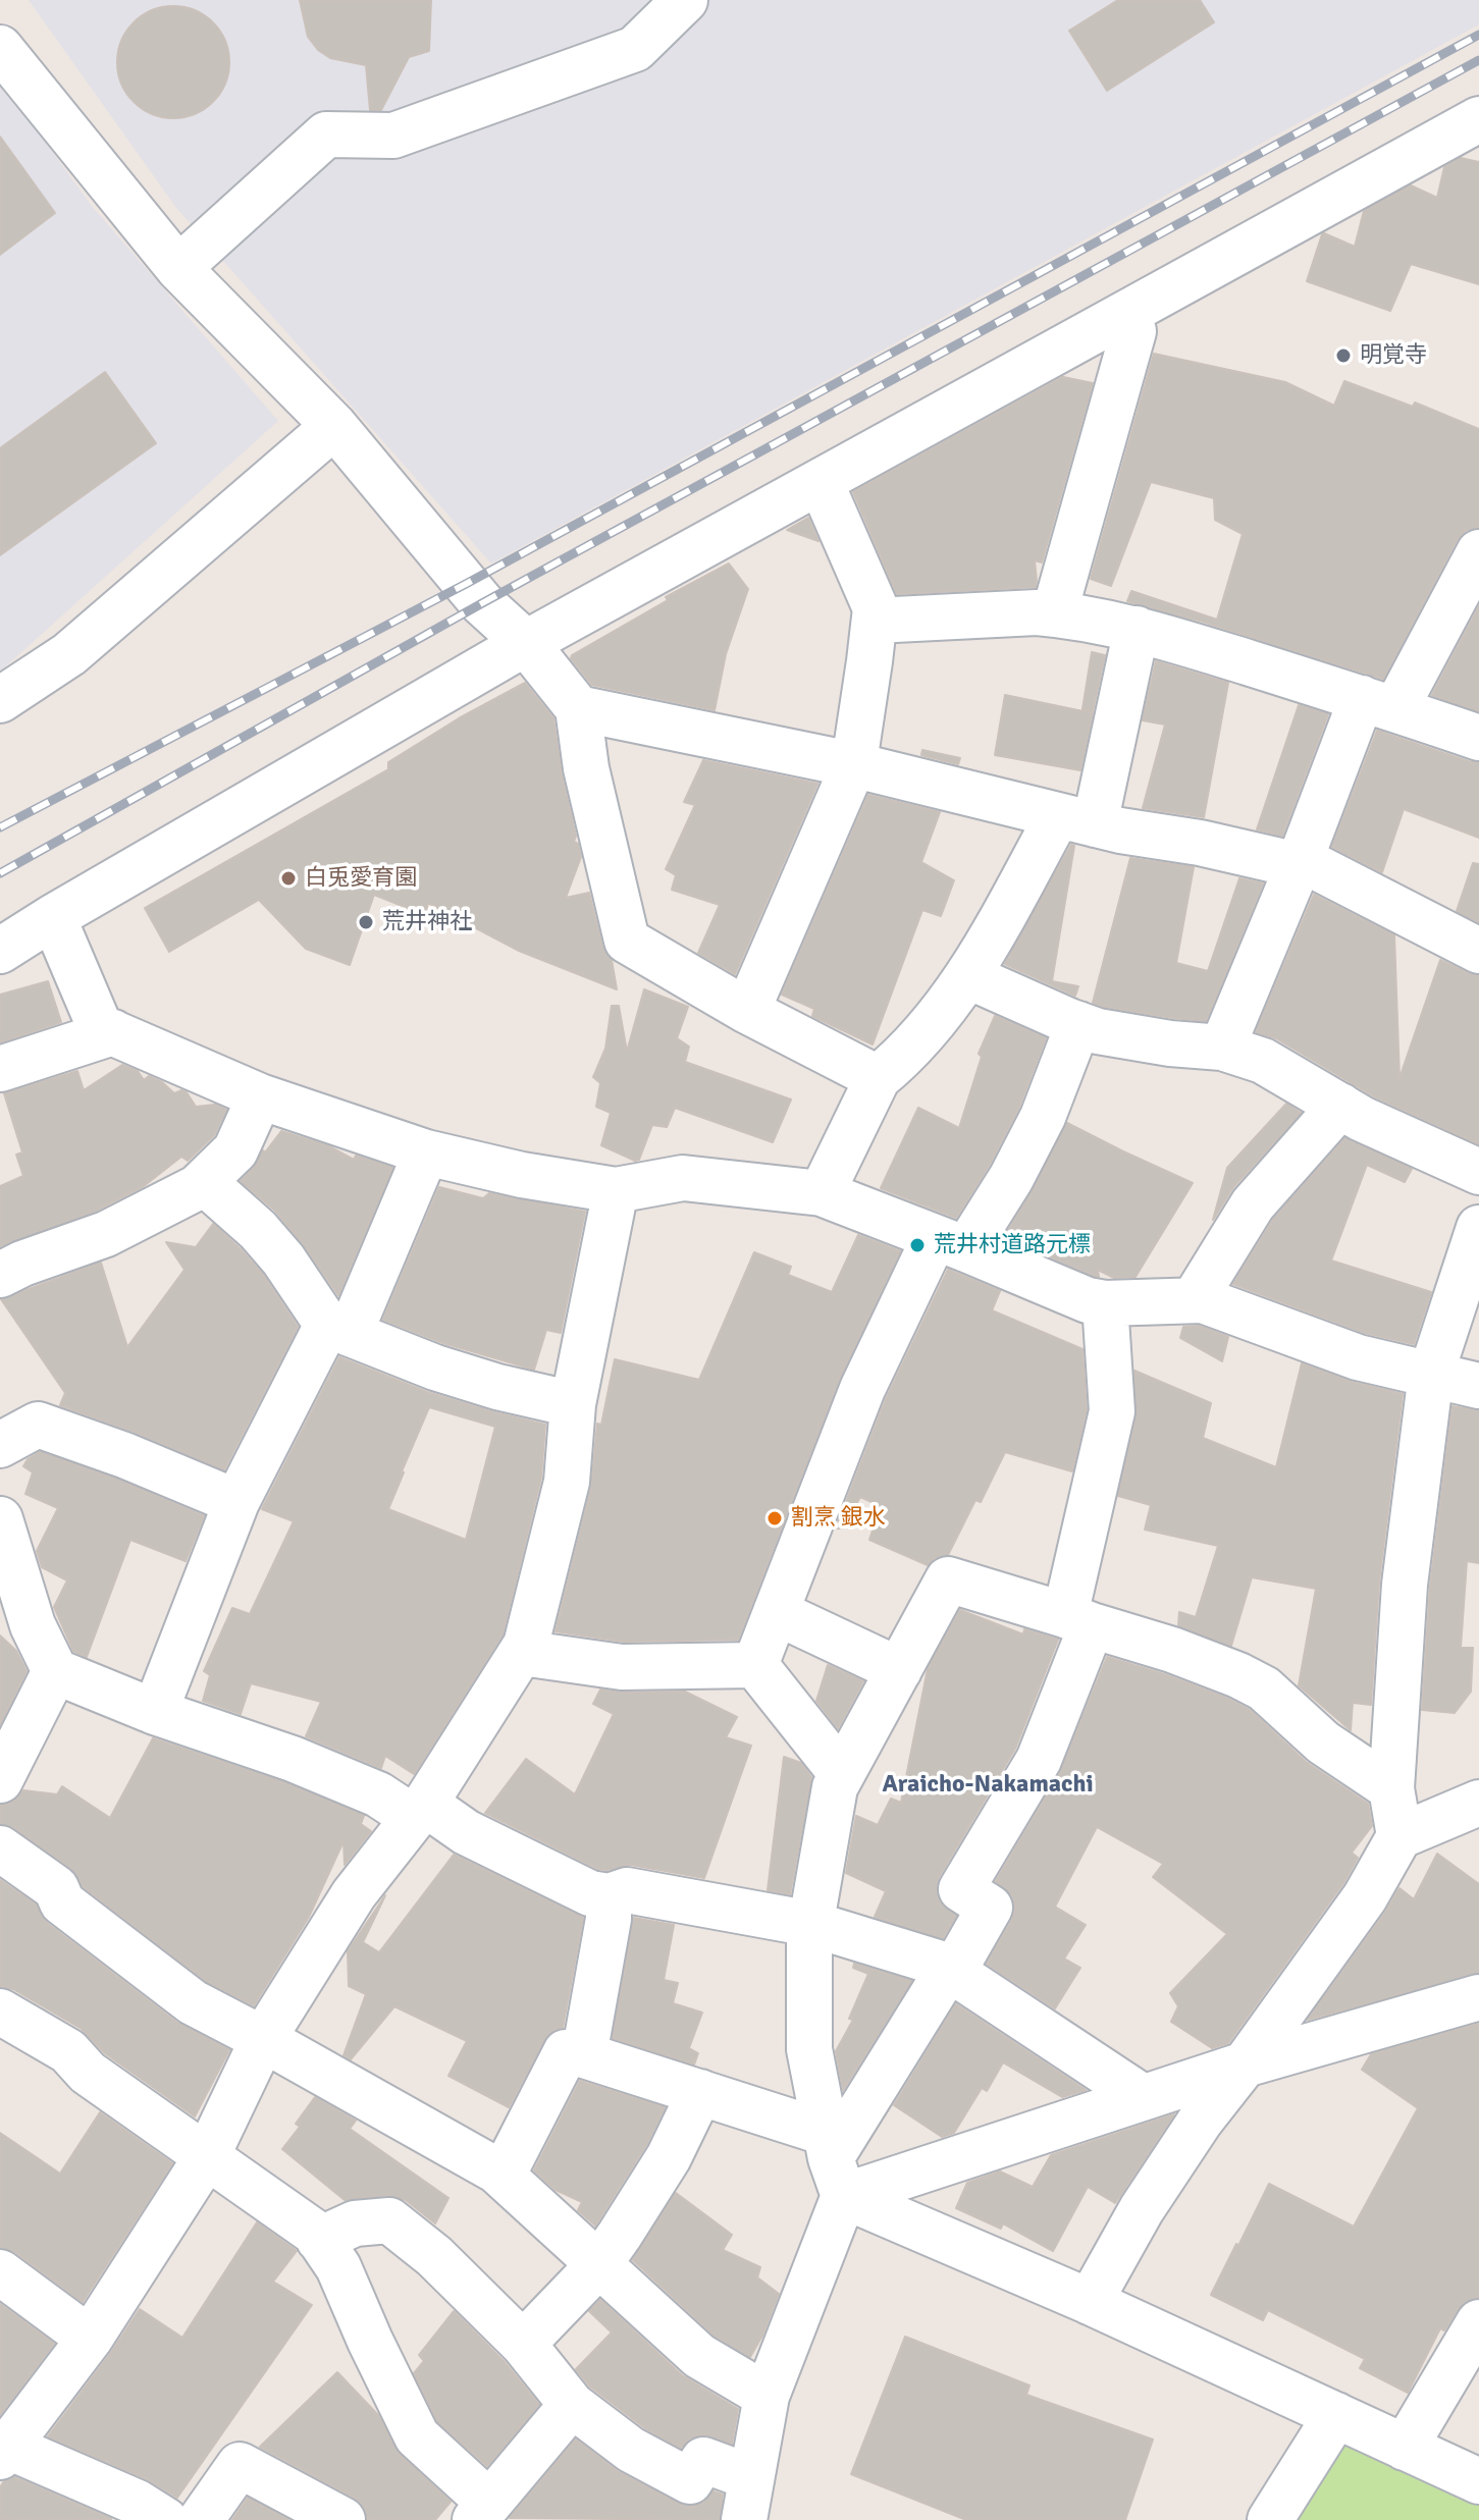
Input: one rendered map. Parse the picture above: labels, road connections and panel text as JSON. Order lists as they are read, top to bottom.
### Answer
{
  "districts": ["Araicho-Nakamachi"],
  "places": [
    "明覚寺",
    "白兎愛育園",
    "荒井神社",
    "荒井村道路元標",
    "割烹 銀水"
  ]
}
